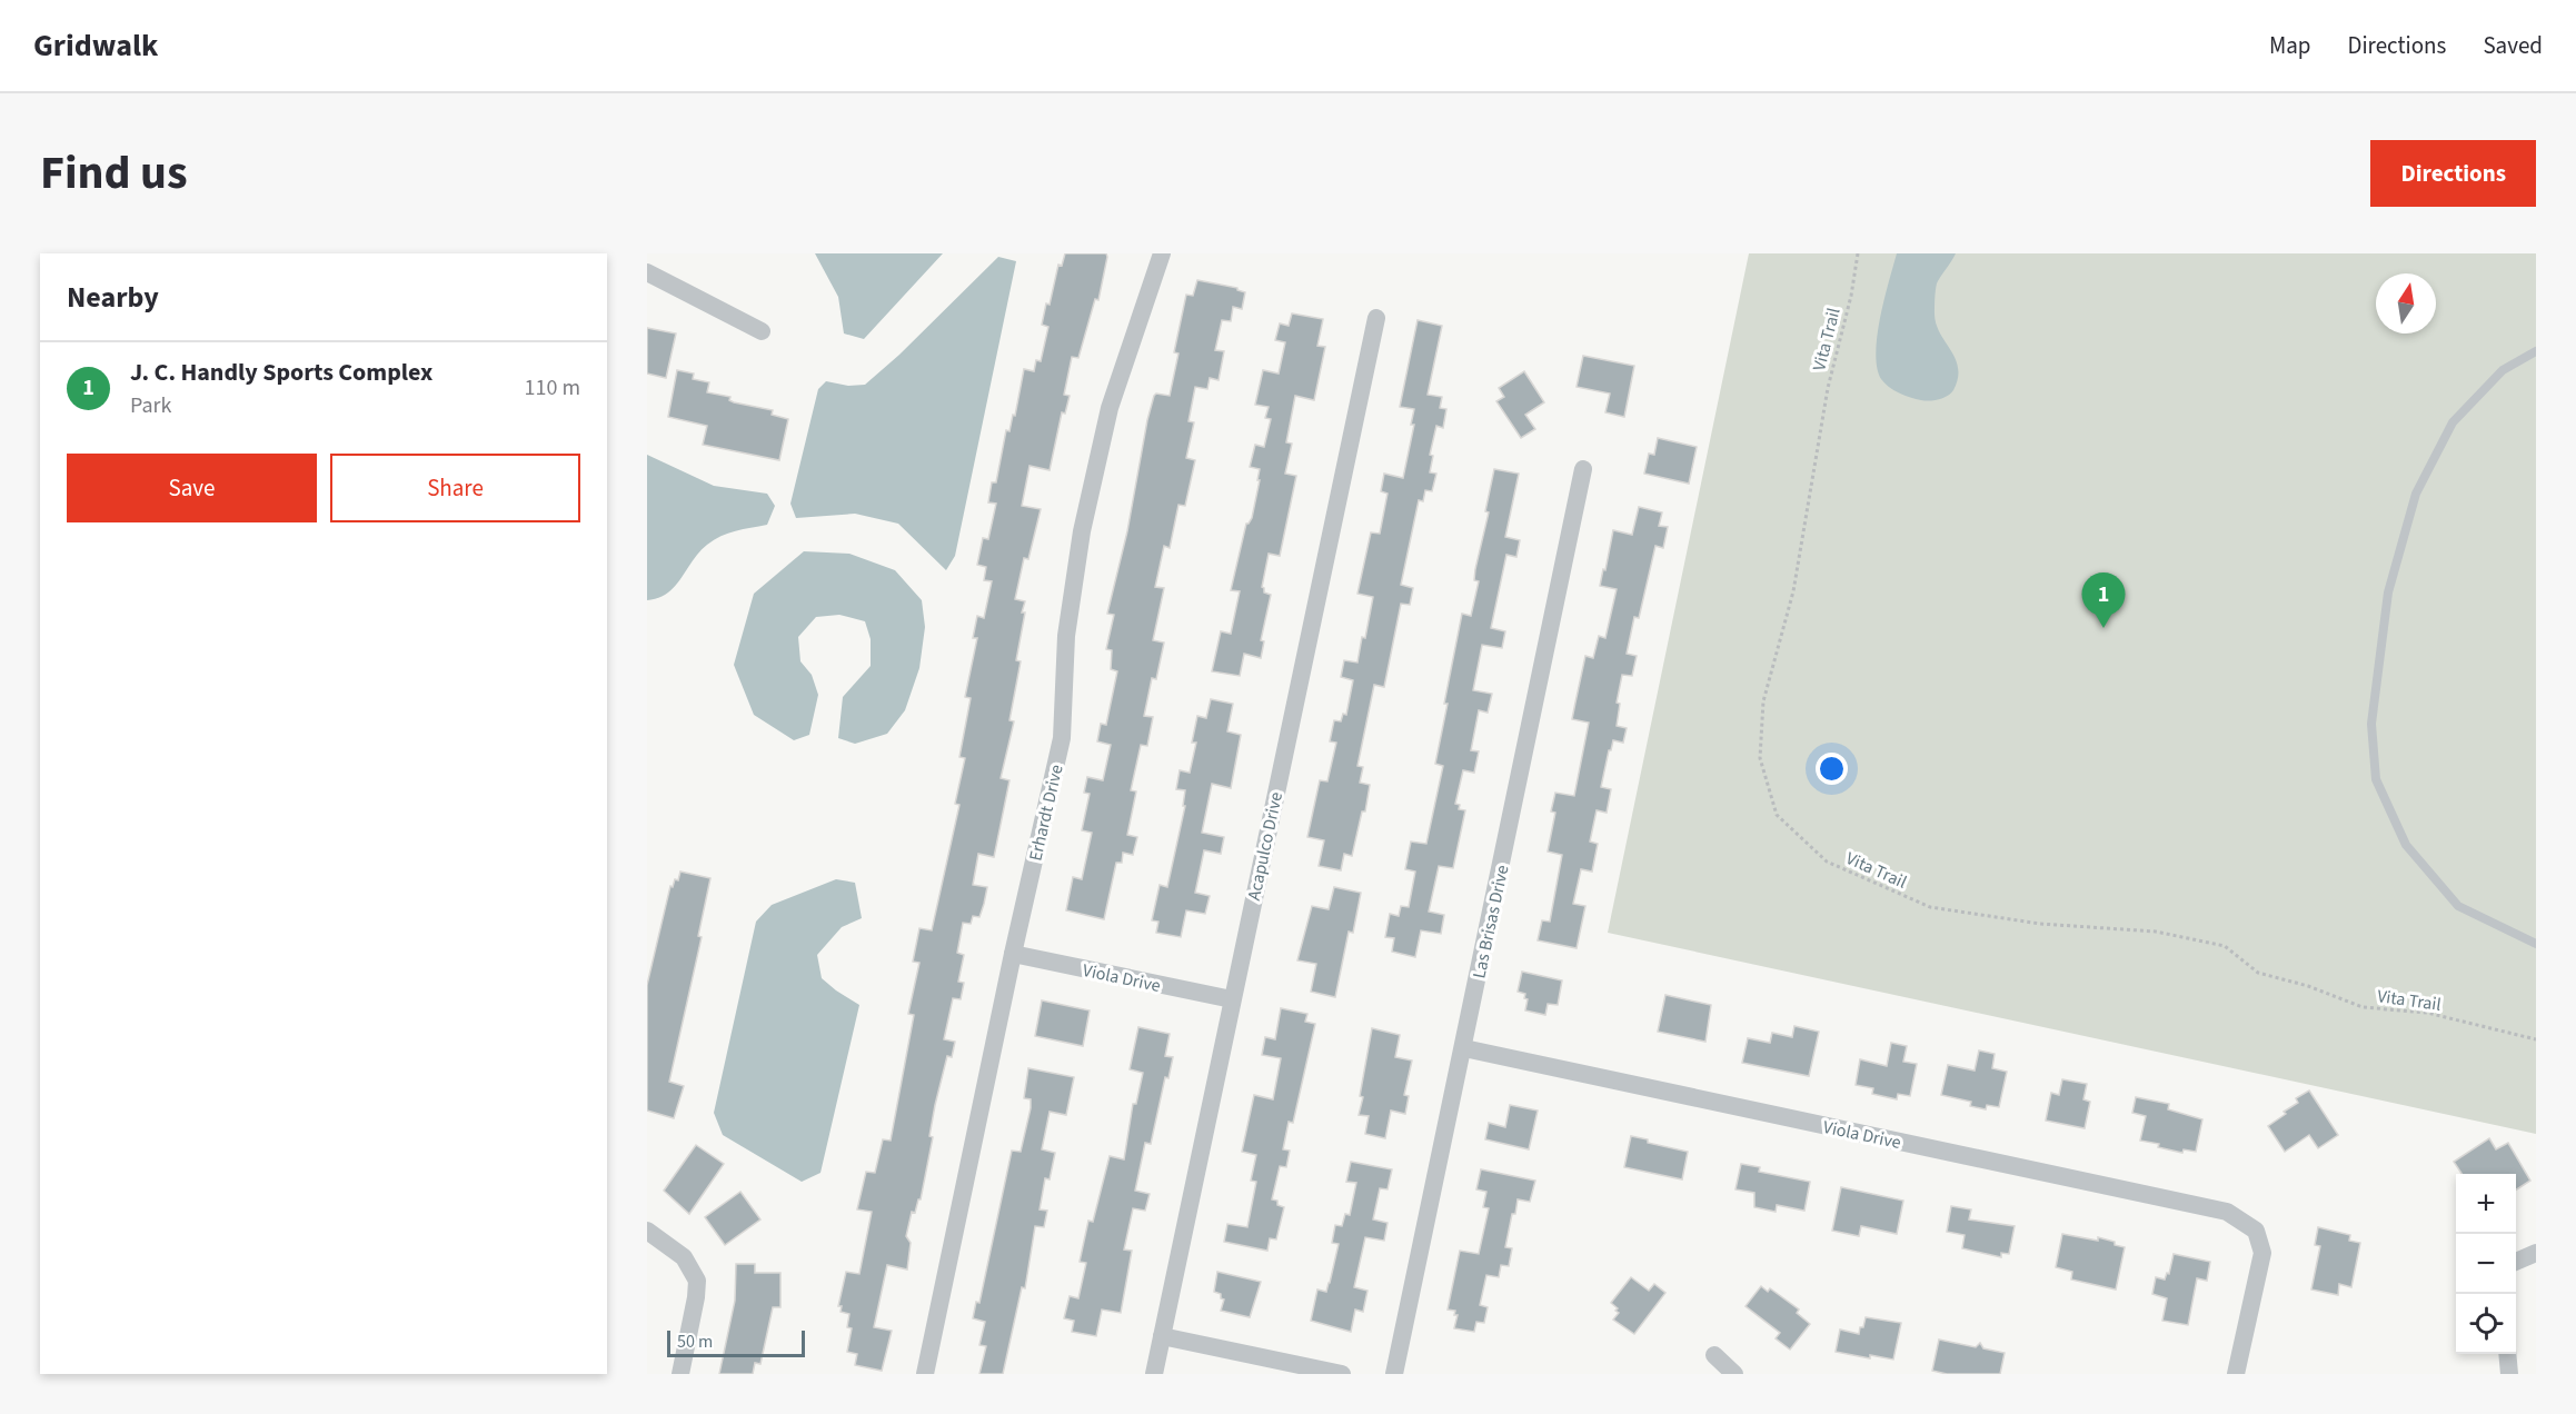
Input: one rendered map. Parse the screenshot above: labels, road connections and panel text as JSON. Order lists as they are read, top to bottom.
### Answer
{
  "streets": {
    "street": [
      "Erhardt Drive",
      "Acapulco Drive",
      "Las Brisas Drive",
      "Viola Drive"
    ],
    "path": ["Vita Trail"]
  },
  "crossings": [
    ["Erhardt Drive", "Viola Drive"],
    ["Acapulco Drive", "Viola Drive"],
    ["Las Brisas Drive", "Viola Drive"]
  ],
  "scale_bar": "50 m",
  "north": "top",
  "page": {
    "header": "Gridwalk",
    "nav": ["Map", "Directions", "Saved"],
    "title": "Find us",
    "buttons": [
      "Directions",
      ["Save", "Share"]
    ],
    "heading": "Nearby",
    "list": [
      {
        "mark": "1",
        "name": "J. C. Handly Sports Complex",
        "note": "Park",
        "value": "110 m"
      }
    ],
    "pins": "1",
    "map_buttons": ["+", "−"],
    "scale": "50 m"
  }
}
